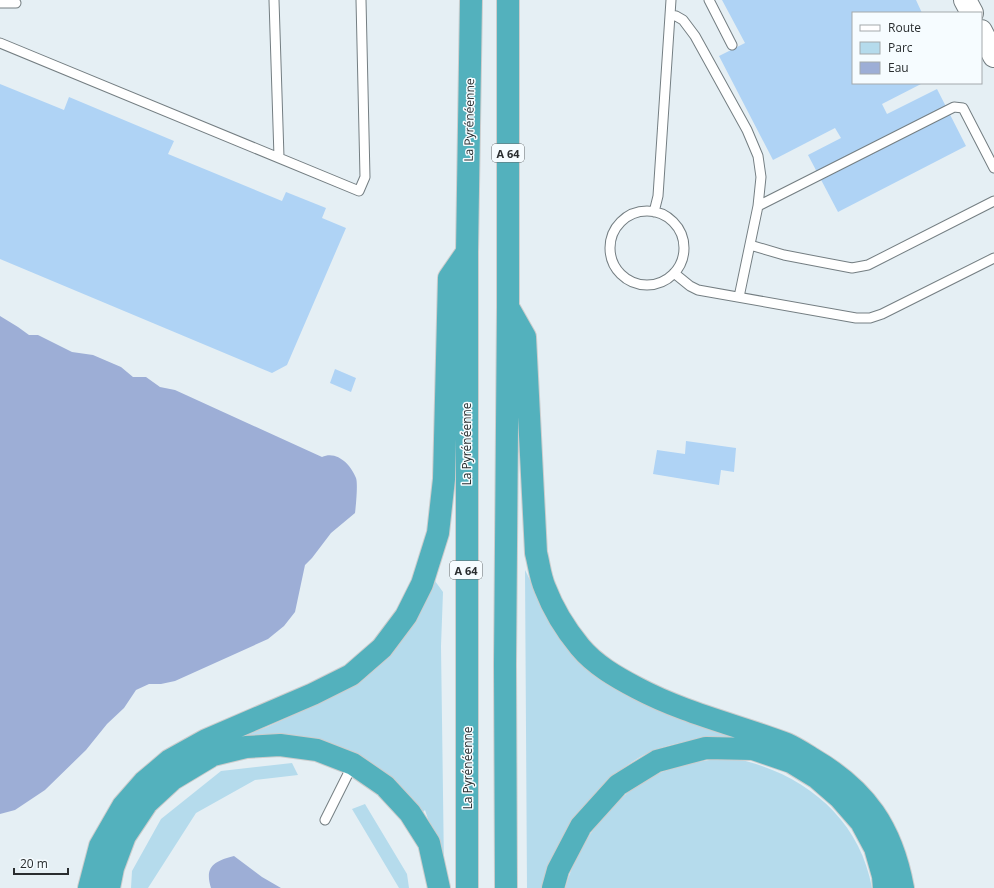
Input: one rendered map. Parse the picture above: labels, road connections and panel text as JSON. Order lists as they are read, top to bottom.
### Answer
{
  "streets": {
    "highway": ["La Pyrénéenne", "A 64"]
  },
  "legend": ["Route", "Parc", "Eau"],
  "scale_bar": "20 m"
}
